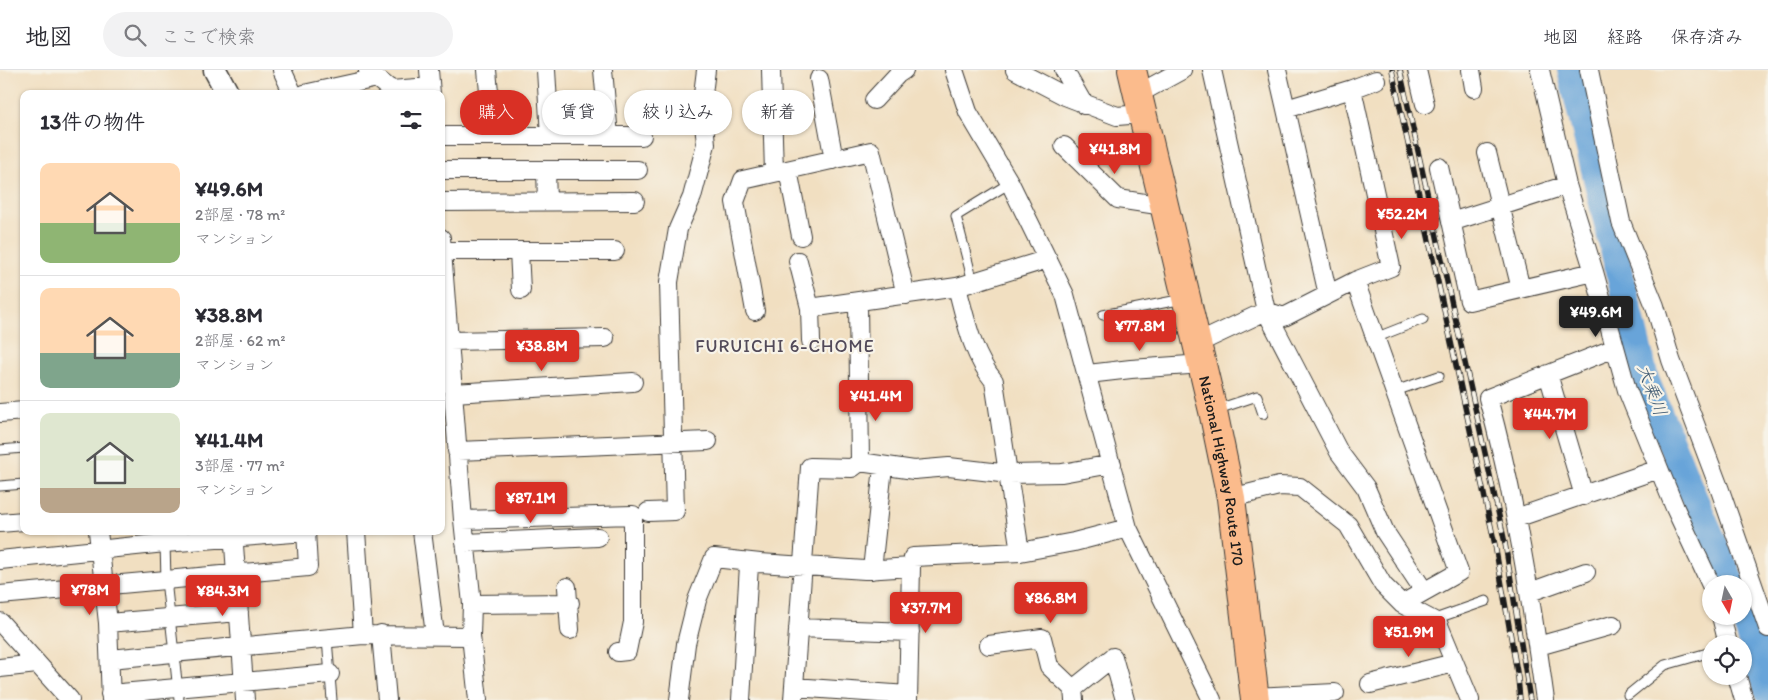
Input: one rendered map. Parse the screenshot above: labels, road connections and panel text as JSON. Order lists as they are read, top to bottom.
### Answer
{
  "streets": {
    "highway": ["National Highway Route 170"]
  },
  "districts": ["FURUICHI 6-CHOME"],
  "water": ["大乗川"],
  "north": "bottom",
  "page": {
    "header": "地図",
    "search": "ここで検索",
    "nav": ["地図", "経路", "保存済み"],
    "chip": [
      "購入",
      "賃貸",
      "絞り込み",
      "新着"
    ],
    "heading": "13件の物件",
    "price": [
      "¥41.8M",
      "¥52.2M",
      "¥49.6M",
      "¥77.8M",
      "¥38.8M",
      "¥41.4M",
      "¥44.7M",
      "¥87.1M",
      "¥78M",
      "¥84.3M",
      "¥86.8M",
      "¥37.7M",
      "¥51.9M"
    ],
    "list": [
      {
        "name": "¥49.6M",
        "note": "2部屋 · 78 m² · マンション"
      },
      {
        "name": "¥38.8M",
        "note": "2部屋 · 62 m² · マンション"
      },
      {
        "name": "¥41.4M",
        "note": "3部屋 · 77 m² · マンション"
      }
    ]
  }
}
